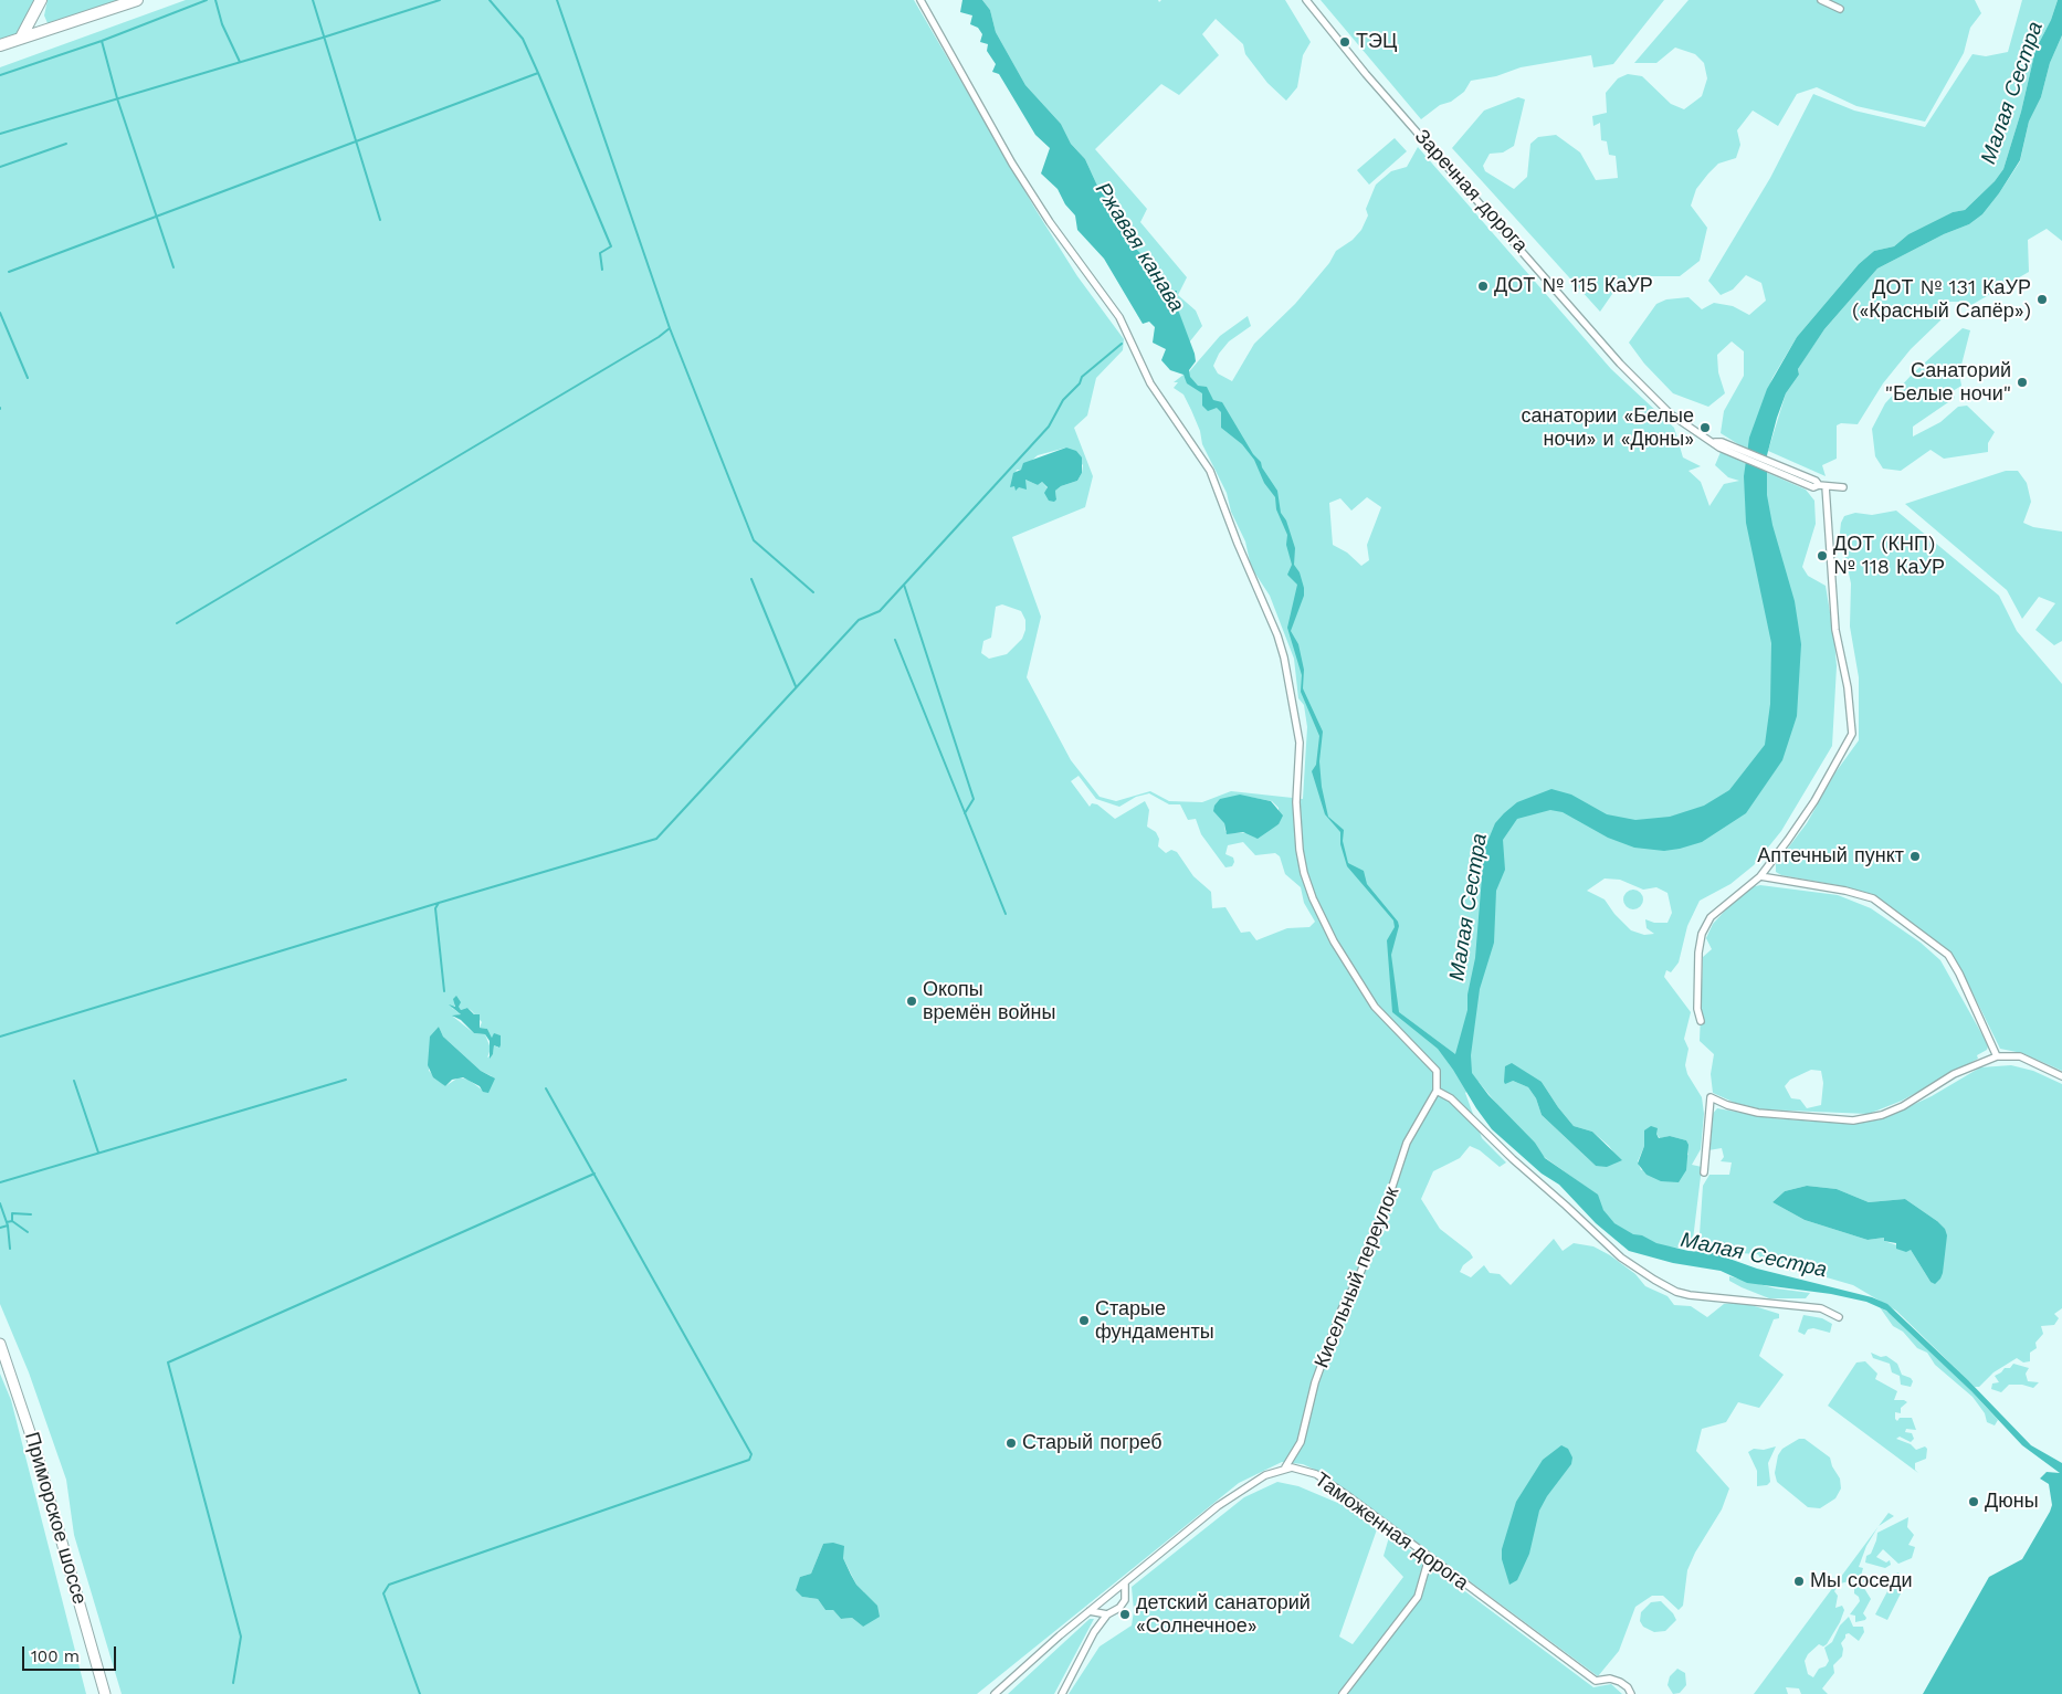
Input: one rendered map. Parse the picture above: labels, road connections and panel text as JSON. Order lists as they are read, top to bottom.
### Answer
{
  "streets": {
    "main road": ["Приморское шоссе"],
    "street": ["Заречная дорога", "Кисельный переулок", "Таможенная дорога"]
  },
  "crossings": [
    ["Кисельный переулок", "Таможенная дорога"]
  ],
  "water": ["Малая Сестра", "Ржавая канава"],
  "places": [
    "ТЭЦ",
    "ДОТ № 115 КаУР",
    "ДОТ № 131 КаУР («Красный Сапёр»)",
    "Санаторий \"Белые ночи\"",
    "санатории «Белые ночи» и «Дюны»",
    "ДОТ (КНП) № 118 КаУР",
    "Аптечный пункт",
    "Окопы времён войны",
    "Старые фундаменты",
    "Старый погреб",
    "Дюны",
    "Мы соседи",
    "детский санаторий «Солнечное»"
  ],
  "scale_bar": "100 m"
}
